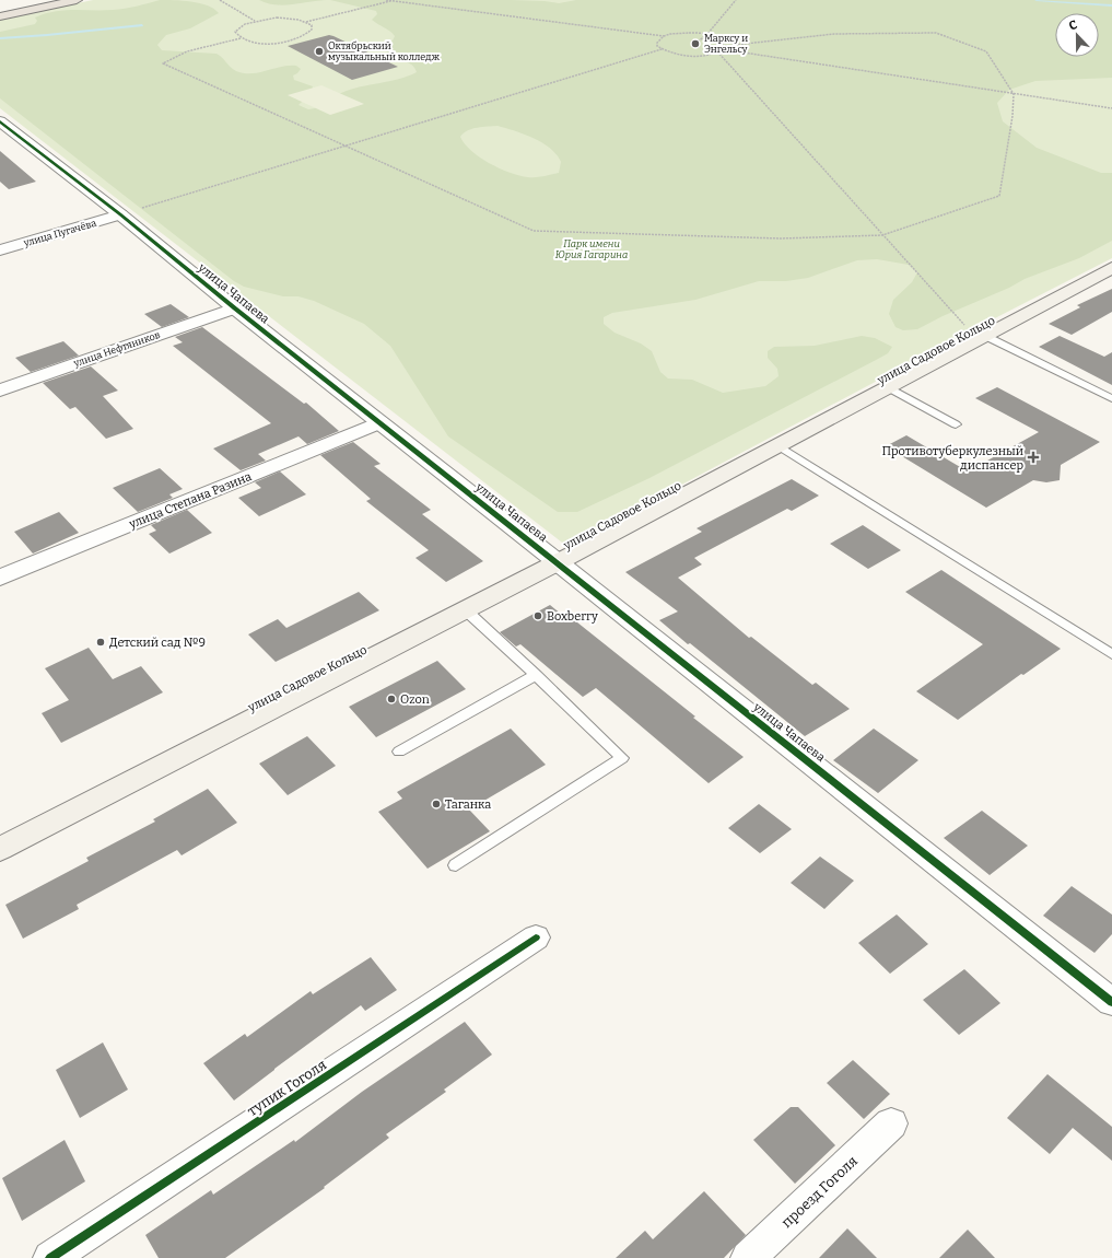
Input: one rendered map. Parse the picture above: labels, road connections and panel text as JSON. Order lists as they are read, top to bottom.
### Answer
{
  "streets": {
    "main road": ["улица Садовое Кольцо"],
    "street": [
      "улица Пугачёва",
      "улица Чапаева",
      "улица Нефтяников",
      "улица Степана Разина",
      "тупик Гоголя",
      "проезд Гоголя"
    ]
  },
  "crossings": [
    ["улица Пугачёва", "улица Чапаева"],
    ["улица Чапаева", "улица Нефтяников"],
    ["улица Чапаева", "улица Садовое Кольцо"],
    ["улица Чапаева", "улица Степана Разина"]
  ],
  "parks": ["Парк имени Юрия Гагарина"],
  "places": {
    "other": [
      "Марксу и Энгельсу",
      "Октябрьский музыкальный колледж",
      "Boxberry",
      "Детский сад №9",
      "Ozon",
      "Таганка"
    ],
    "health": ["Противотуберкулезный диспансер"]
  },
  "north": "top"
}
